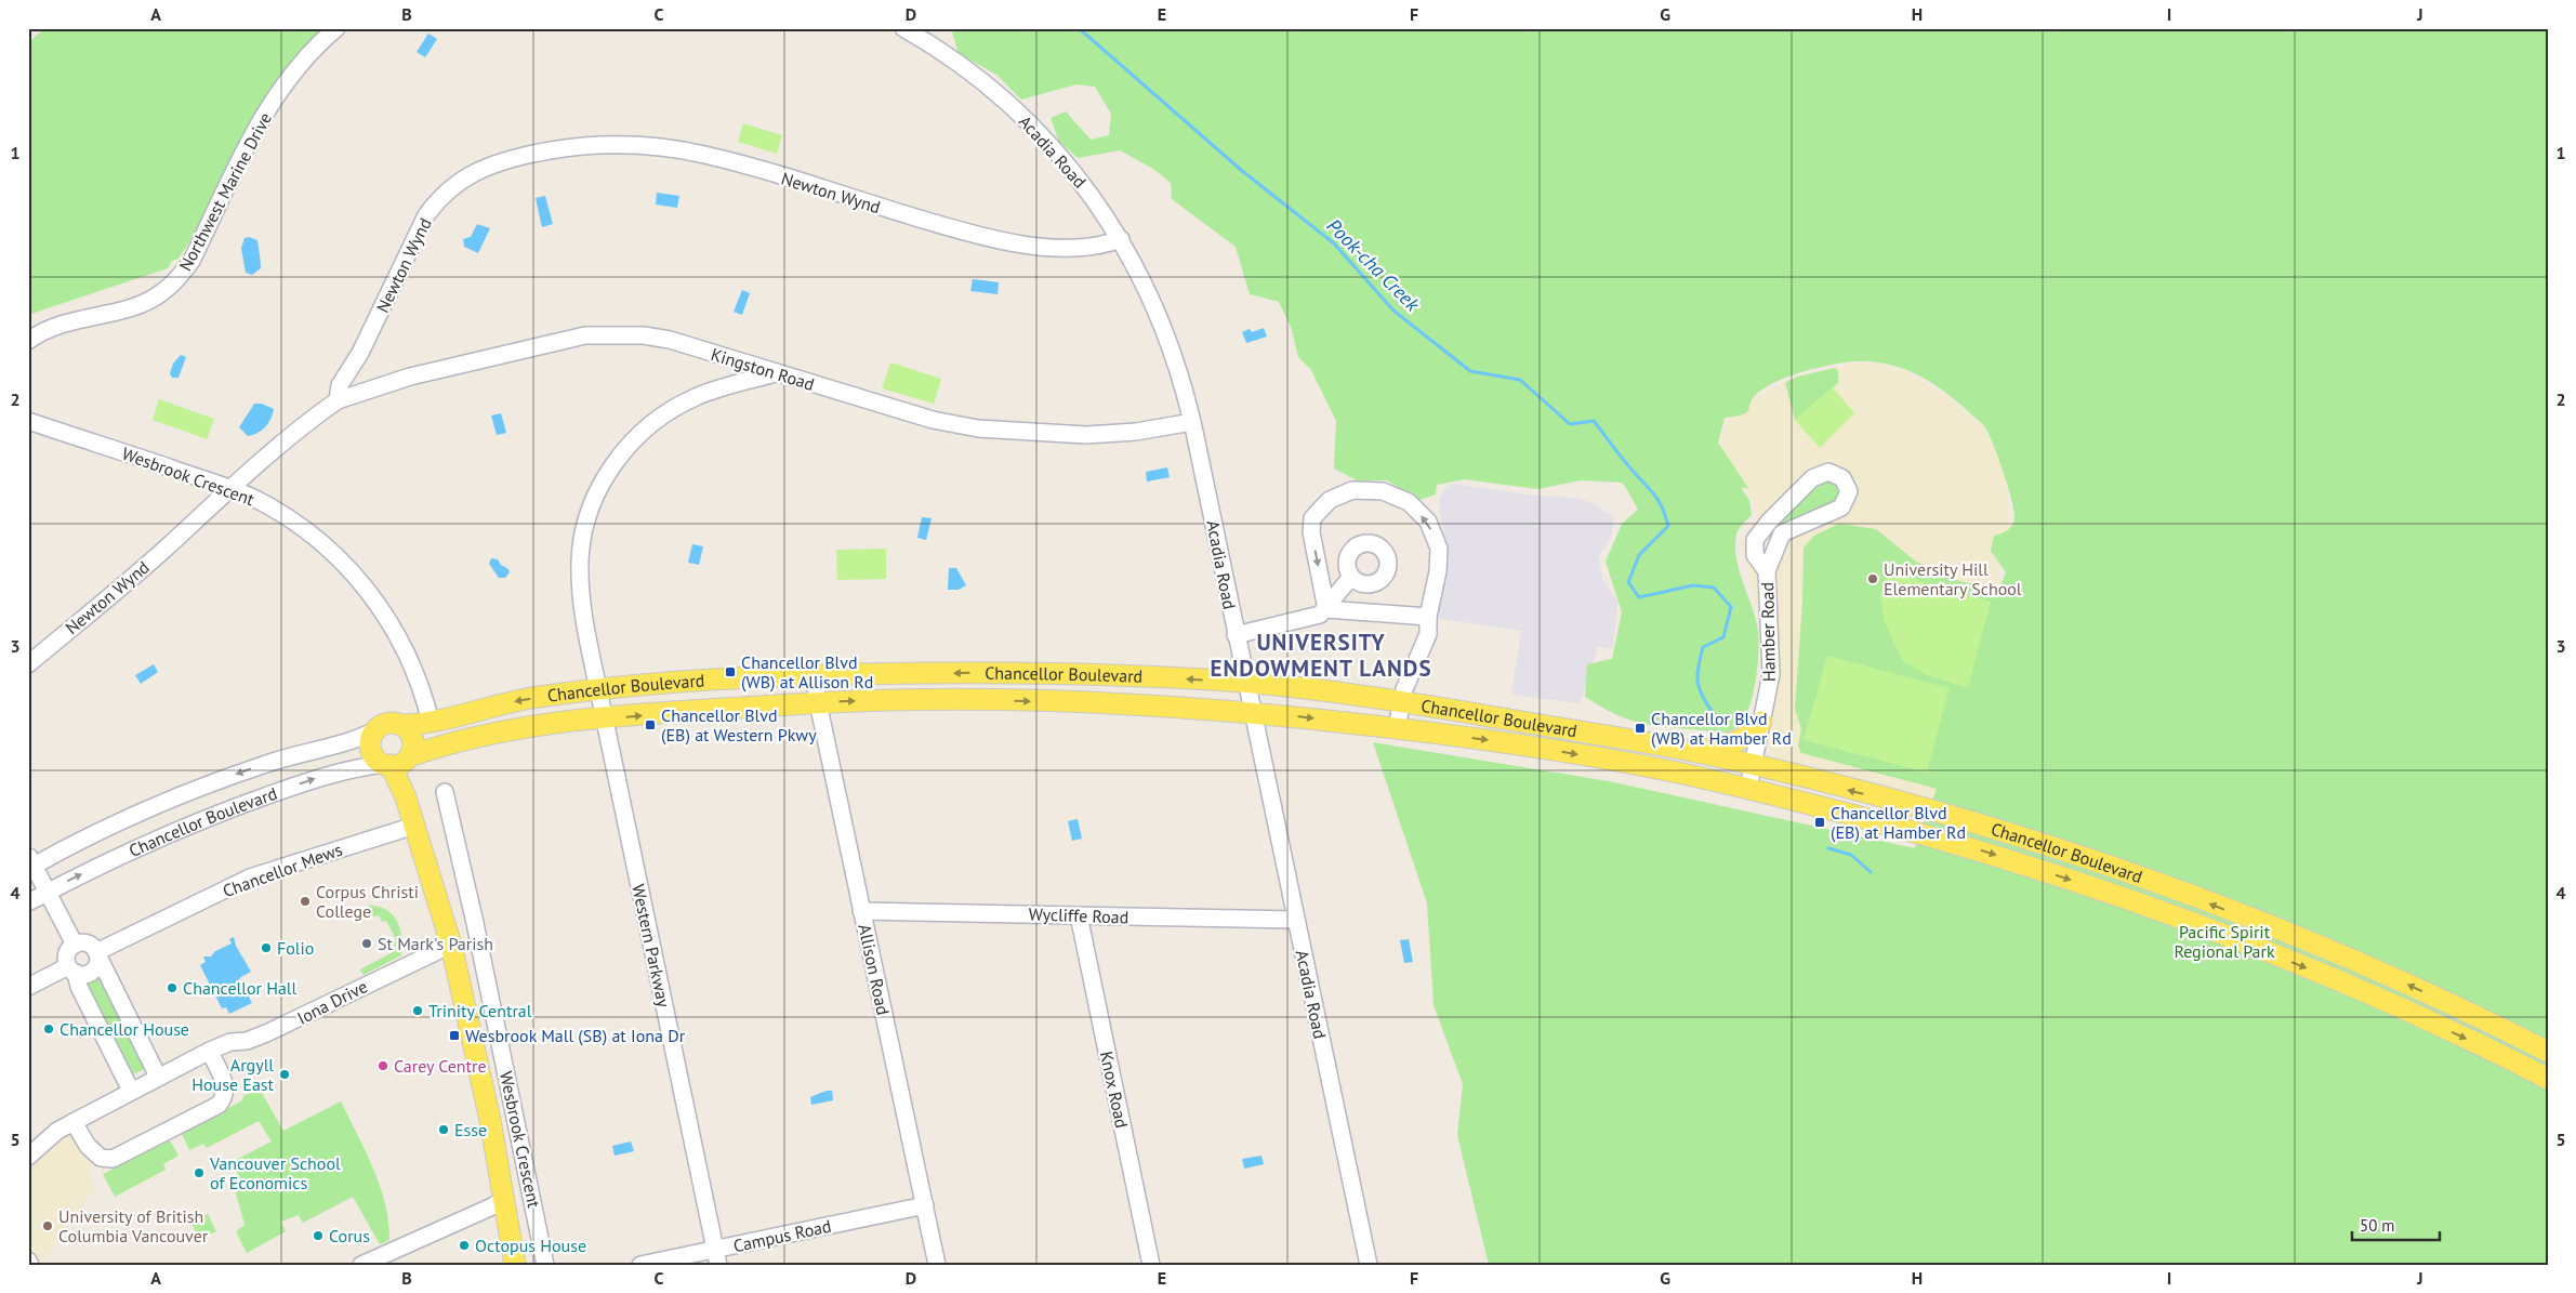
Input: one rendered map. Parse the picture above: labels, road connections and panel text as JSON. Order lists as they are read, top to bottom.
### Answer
{
  "streets": {
    "main road": ["Chancellor Boulevard"],
    "street": [
      "Acadia Road",
      "Northwest Marine Drive",
      "Newton Wynd",
      "Kingston Road",
      "Wesbrook Crescent",
      "Hamber Road",
      "Chancellor Mews",
      "Wycliffe Road",
      "Western Parkway",
      "Allison Road",
      "Iona Drive",
      "Knox Road",
      "Campus Road"
    ]
  },
  "crossings": [
    ["Acadia Road", "Newton Wynd"],
    ["Acadia Road", "Kingston Road"],
    ["Acadia Road", "Chancellor Boulevard"],
    ["Acadia Road", "Wycliffe Road"],
    ["Newton Wynd", "Kingston Road"],
    ["Newton Wynd", "Wesbrook Crescent"],
    ["Kingston Road", "Western Parkway"],
    ["Wesbrook Crescent", "Chancellor Boulevard"],
    ["Hamber Road", "Chancellor Boulevard"],
    ["Chancellor Boulevard", "Western Parkway"],
    ["Chancellor Boulevard", "Allison Road"],
    ["Wycliffe Road", "Allison Road"],
    ["Wycliffe Road", "Knox Road"],
    ["Western Parkway", "Campus Road"],
    ["Allison Road", "Campus Road"]
  ],
  "districts": ["UNIVERSITY ENDOWMENT LANDS"],
  "water": ["Pook-cha Creek"],
  "parks": ["Pacific Spirit Regional Park"],
  "places": {
    "other": [
      "University Hill Elementary School",
      "Corpus Christi College",
      "St Mark's Parish",
      "Folio",
      "Chancellor Hall",
      "Trinity Central",
      "Chancellor House",
      "Carey Centre",
      "Argyll House East",
      "Esse",
      "Vancouver School of Economics",
      "University of British Columbia Vancouver",
      "Corus",
      "Octopus House"
    ],
    "transit": [
      "Chancellor Blvd (WB) at Allison Rd",
      "Chancellor Blvd (EB) at Western Pkwy",
      "Chancellor Blvd (WB) at Hamber Rd",
      "Chancellor Blvd (EB) at Hamber Rd",
      "Wesbrook Mall (SB) at Iona Dr"
    ]
  },
  "scale_bar": "50 m",
  "grid": {
    "columns": [
      "A",
      "B",
      "C",
      "D",
      "E",
      "F",
      "G",
      "H",
      "I",
      "J"
    ],
    "rows": [
      "1",
      "2",
      "3",
      "4",
      "5"
    ]
  }
}
